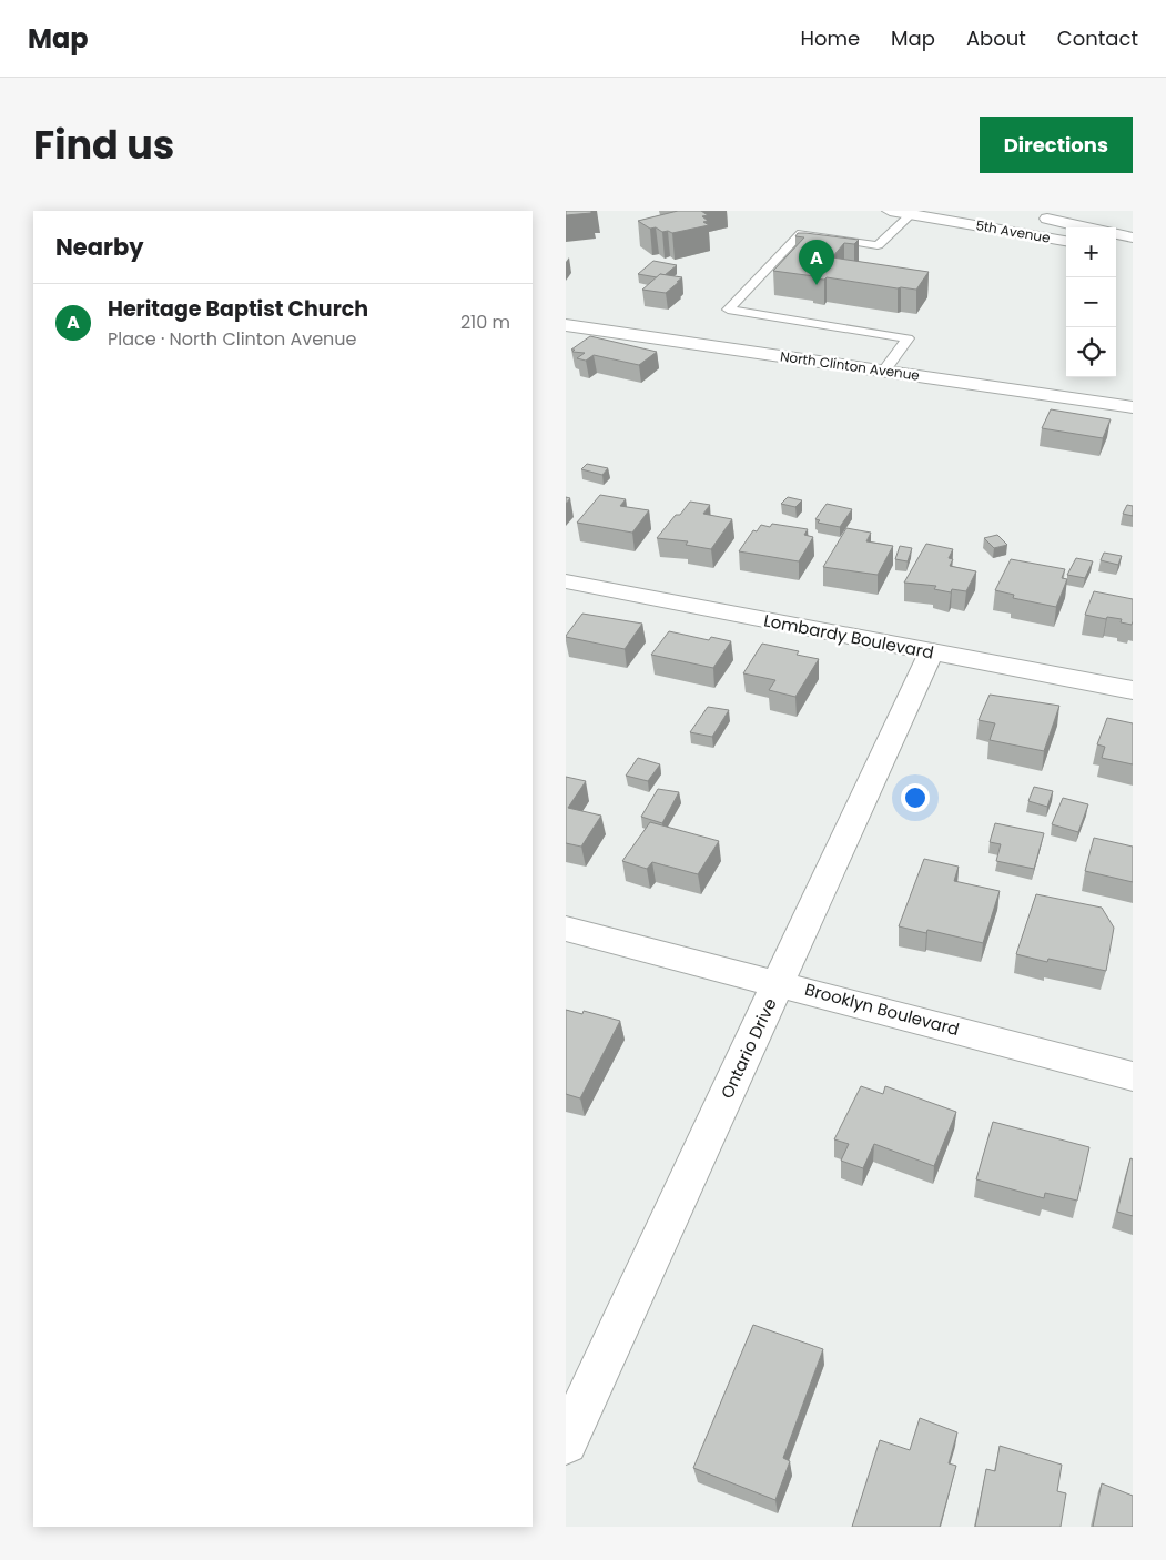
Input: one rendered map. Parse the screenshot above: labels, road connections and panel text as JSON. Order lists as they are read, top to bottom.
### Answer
{
  "streets": {
    "street": [
      "5th Avenue",
      "North Clinton Avenue",
      "Lombardy Boulevard",
      "Brooklyn Boulevard",
      "Ontario Drive"
    ]
  },
  "crossings": [
    ["Lombardy Boulevard", "Ontario Drive"],
    ["Brooklyn Boulevard", "Ontario Drive"]
  ],
  "page": {
    "header": "Map",
    "nav": [
      "Home",
      "Map",
      "About",
      "Contact"
    ],
    "title": "Find us",
    "buttons": "Directions",
    "heading": "Nearby",
    "map_buttons": ["+", "−"],
    "pins": "A",
    "list": [
      {
        "mark": "A",
        "name": "Heritage Baptist Church",
        "note": "Place · North Clinton Avenue",
        "value": "210 m"
      }
    ]
  }
}
